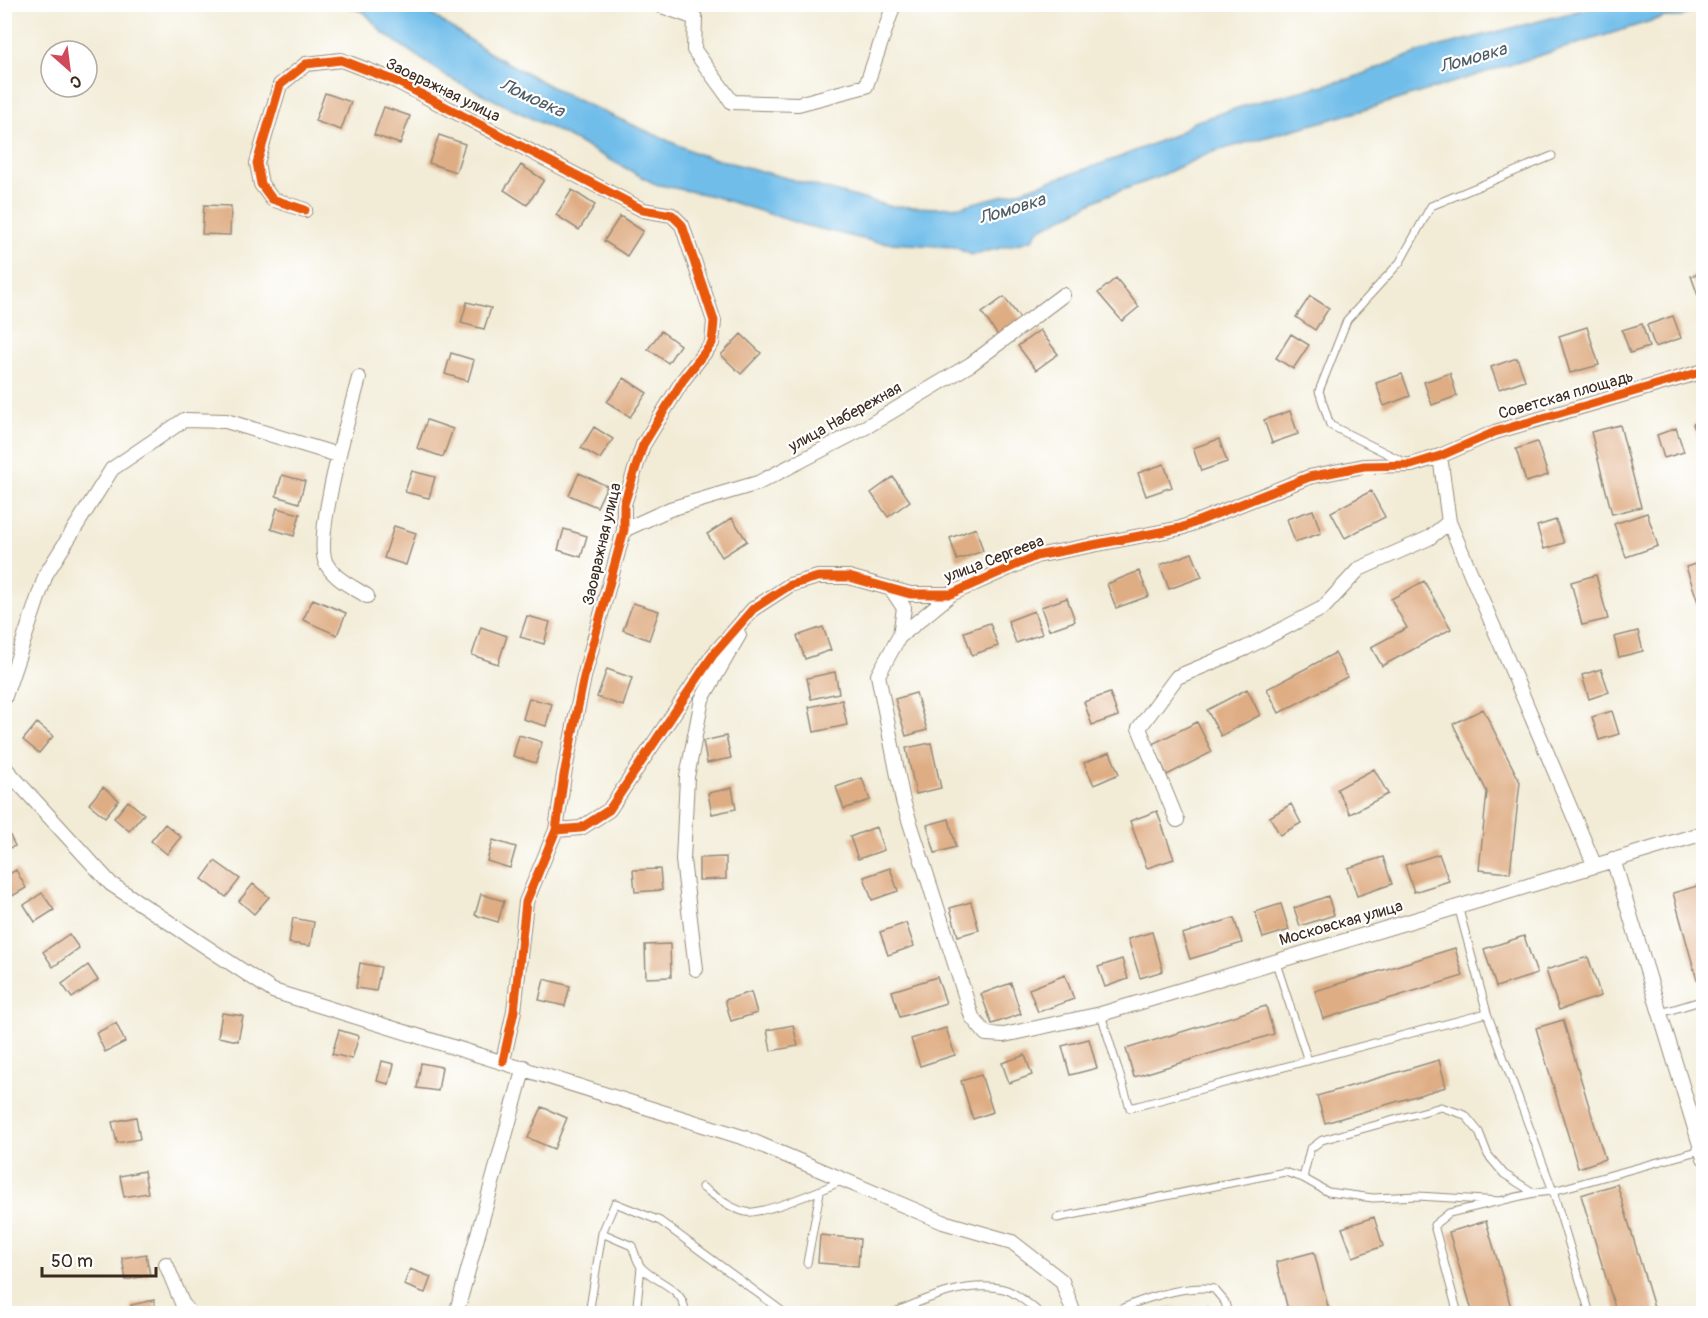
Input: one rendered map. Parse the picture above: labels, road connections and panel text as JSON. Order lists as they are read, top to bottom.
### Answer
{
  "streets": {
    "street": [
      "Заовражная улица",
      "Советская площадь",
      "улица Набережная",
      "улица Сергеева",
      "Московская улица"
    ]
  },
  "crossings": [
    ["Заовражная улица", "улица Набережная"],
    ["Заовражная улица", "улица Сергеева"],
    ["Советская площадь", "улица Сергеева"]
  ],
  "water": ["Ломовка"],
  "scale_bar": "50 m",
  "north": "bottom right"
}
